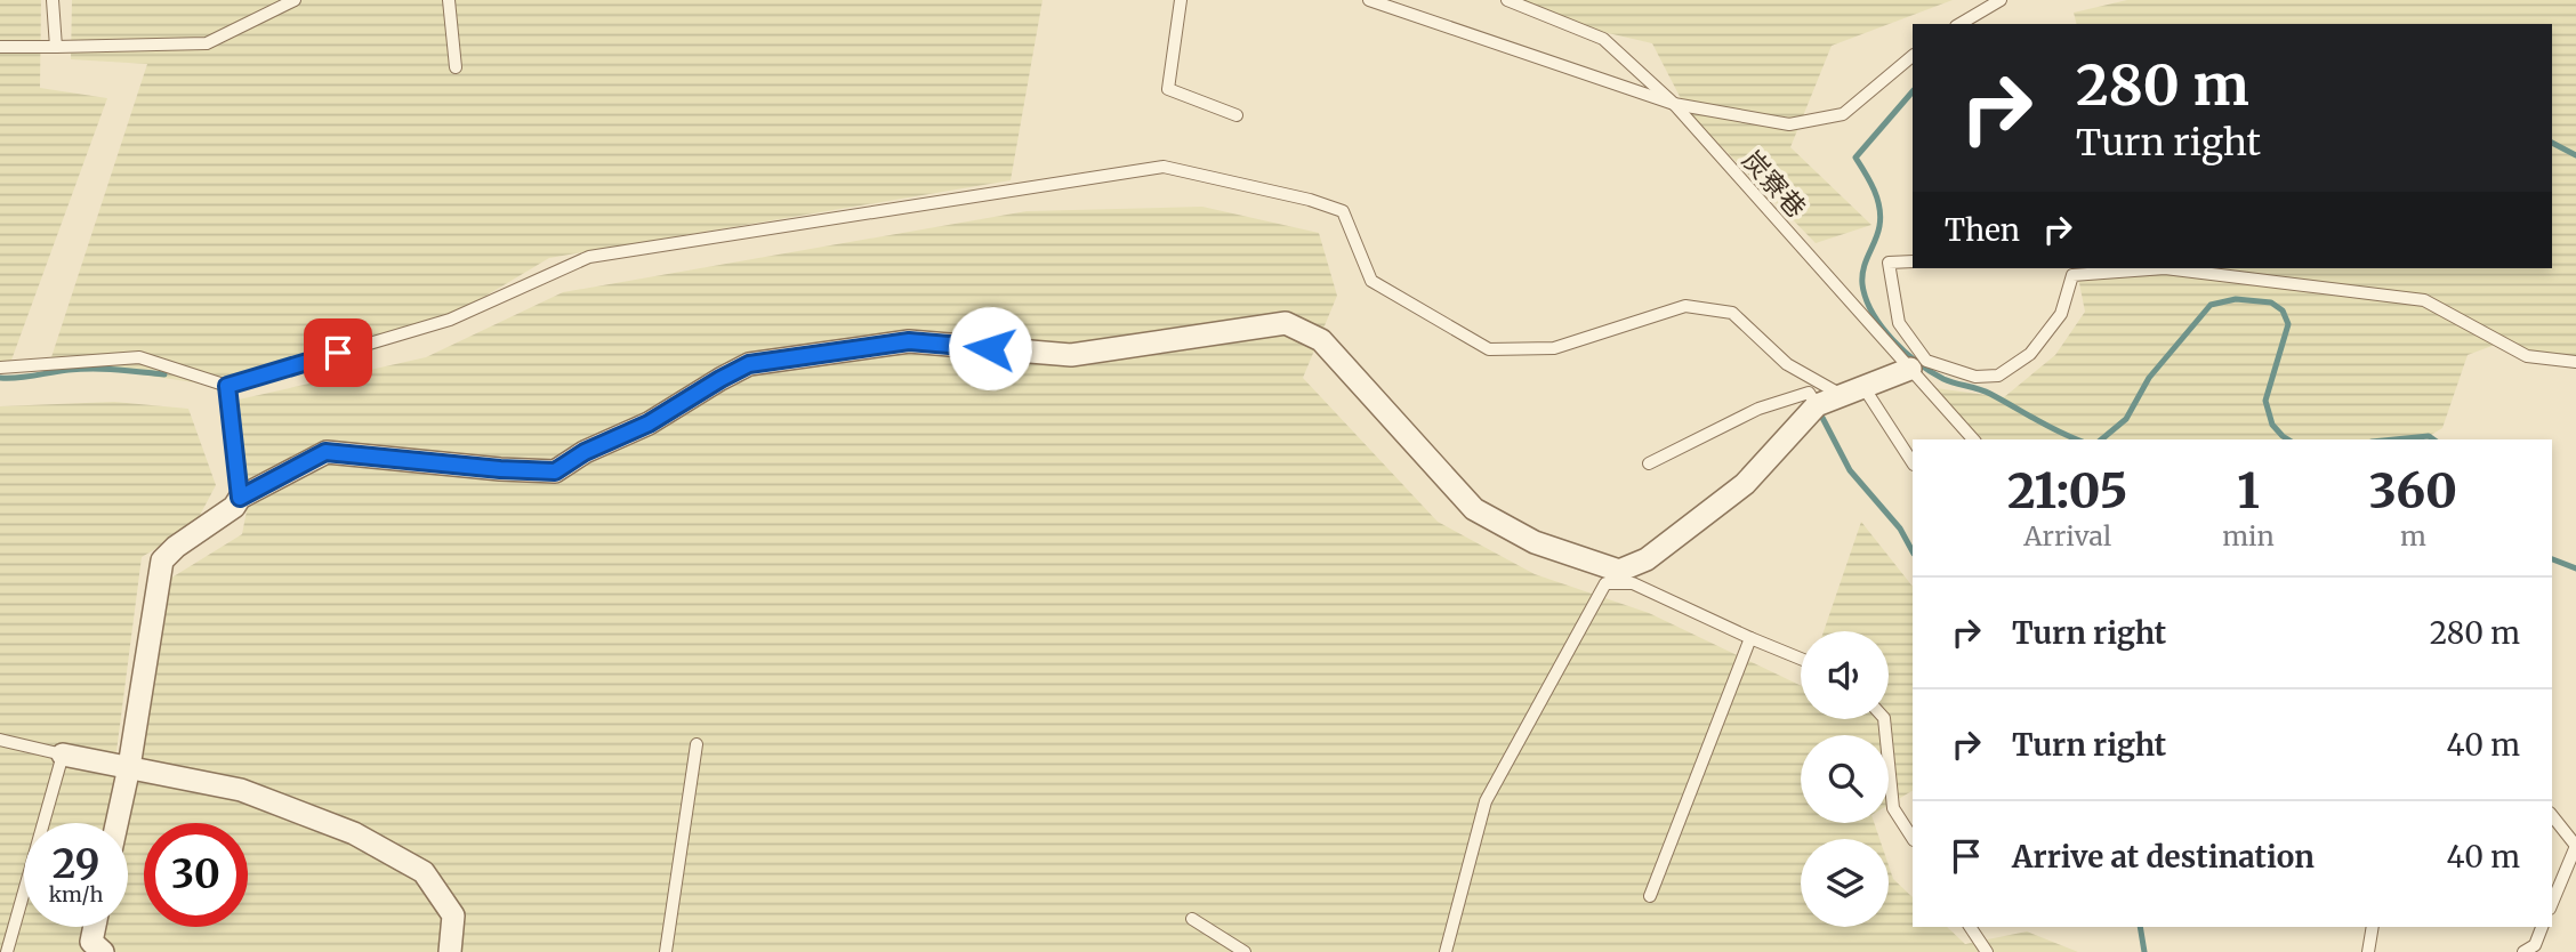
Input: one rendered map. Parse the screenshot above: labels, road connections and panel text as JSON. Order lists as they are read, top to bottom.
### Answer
{
  "streets": {
    "lane": ["炭寮巷"]
  },
  "page": {
    "turn": ["280 m", "Turn right"],
    "then": "Then",
    "eta": [
      "21:05",
      "Arrival",
      "1",
      "min",
      "360",
      "m"
    ],
    "list": [
      {
        "name": "Turn right",
        "value": "280 m"
      },
      {
        "name": "Turn right",
        "value": "40 m"
      },
      {
        "name": "Arrive at destination",
        "value": "40 m"
      }
    ],
    "speed": "29 km/h",
    "limit": "30"
  }
}
